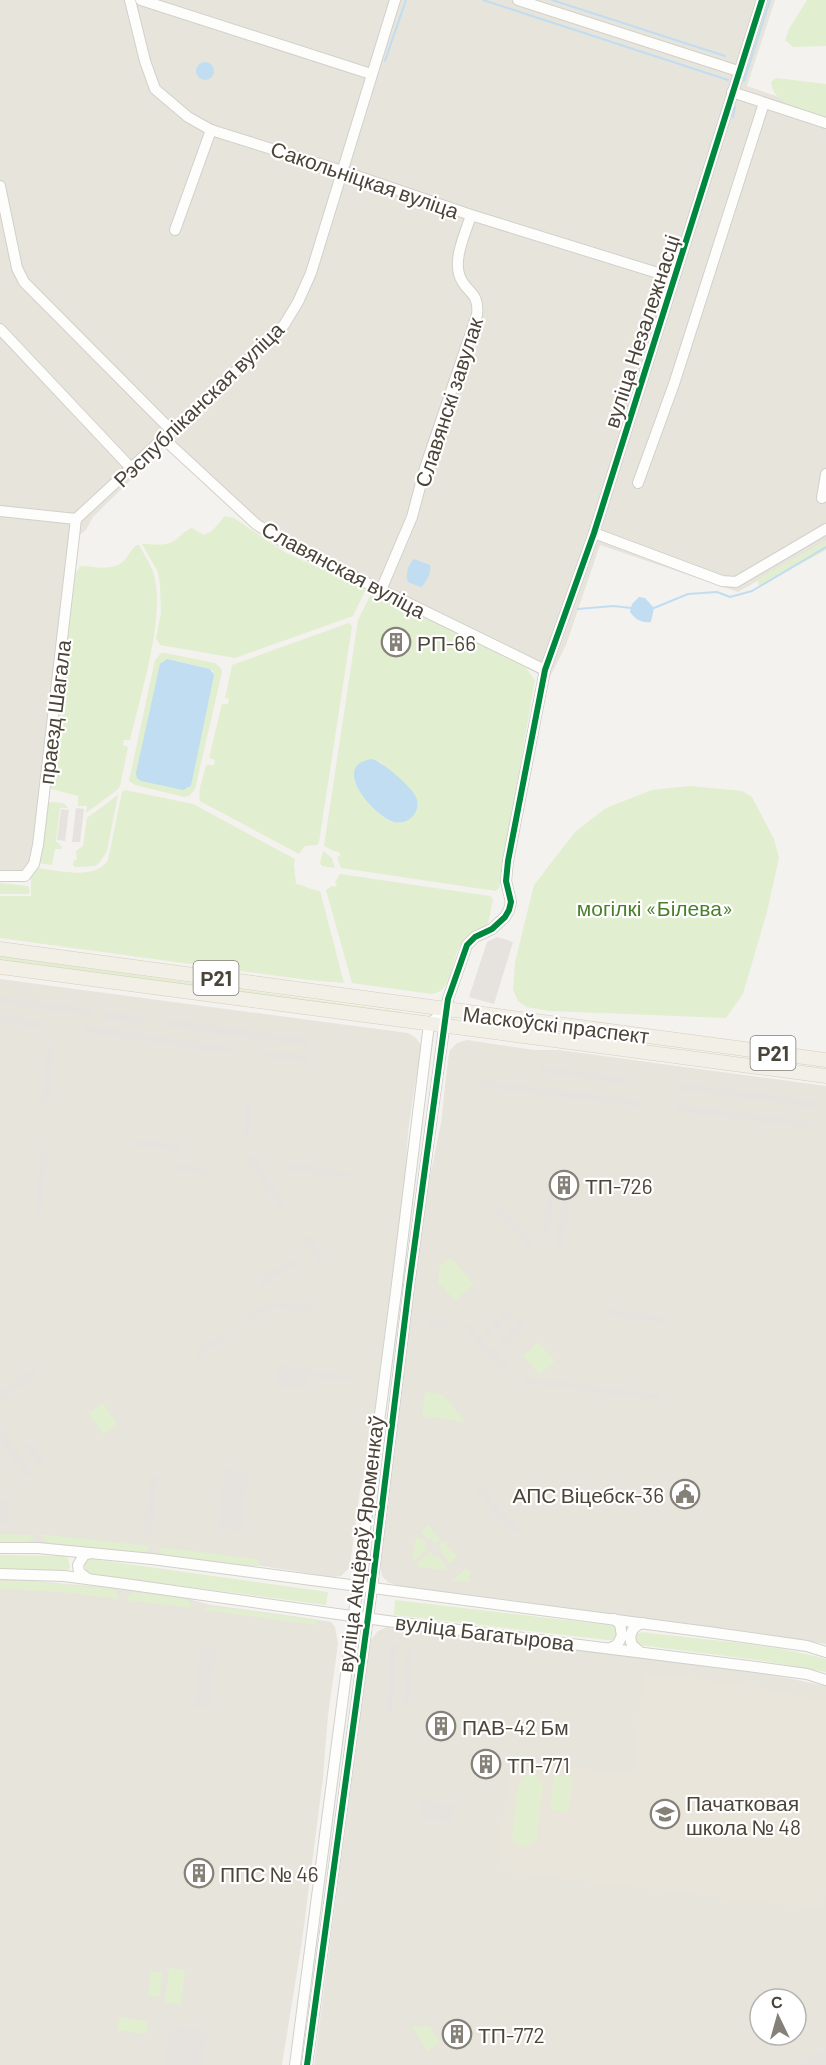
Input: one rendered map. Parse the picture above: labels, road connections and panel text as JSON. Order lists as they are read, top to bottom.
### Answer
{
  "streets": {
    "main road": ["Р21", "Маскоўскі праспект"],
    "street": [
      "Сакольніцкая вуліца",
      "вуліца Незалежнасці",
      "Славянскі завулак",
      "Рэспубліканская вуліца",
      "Славянская вуліца",
      "праезд Шагала",
      "вуліца Акцёраў Яроменкаў",
      "вуліца Багатырова"
    ]
  },
  "crossings": [
    ["Сакольніцкая вуліца", "вуліца Незалежнасці"],
    ["Сакольніцкая вуліца", "Славянскі завулак"],
    ["Сакольніцкая вуліца", "Рэспубліканская вуліца"],
    ["вуліца Незалежнасці", "Славянская вуліца"],
    ["вуліца Незалежнасці", "Маскоўскі праспект"],
    ["вуліца Незалежнасці", "вуліца Акцёраў Яроменкаў"],
    ["Славянскі завулак", "Славянская вуліца"],
    ["Рэспубліканская вуліца", "Славянская вуліца"],
    ["Рэспубліканская вуліца", "праезд Шагала"],
    ["Маскоўскі праспект", "вуліца Акцёраў Яроменкаў"],
    ["вуліца Акцёраў Яроменкаў", "вуліца Багатырова"]
  ],
  "parks": ["могілкі «Білева»"],
  "places": {
    "building": [
      "РП-66",
      "ТП-726",
      "ПАВ-42 Бм",
      "ТП-771",
      "ППС № 46",
      "ТП-772"
    ],
    "public building": ["АПС Віцебск-36"],
    "school or university": ["Пачатковая школа № 48"]
  },
  "north": "top"
}
